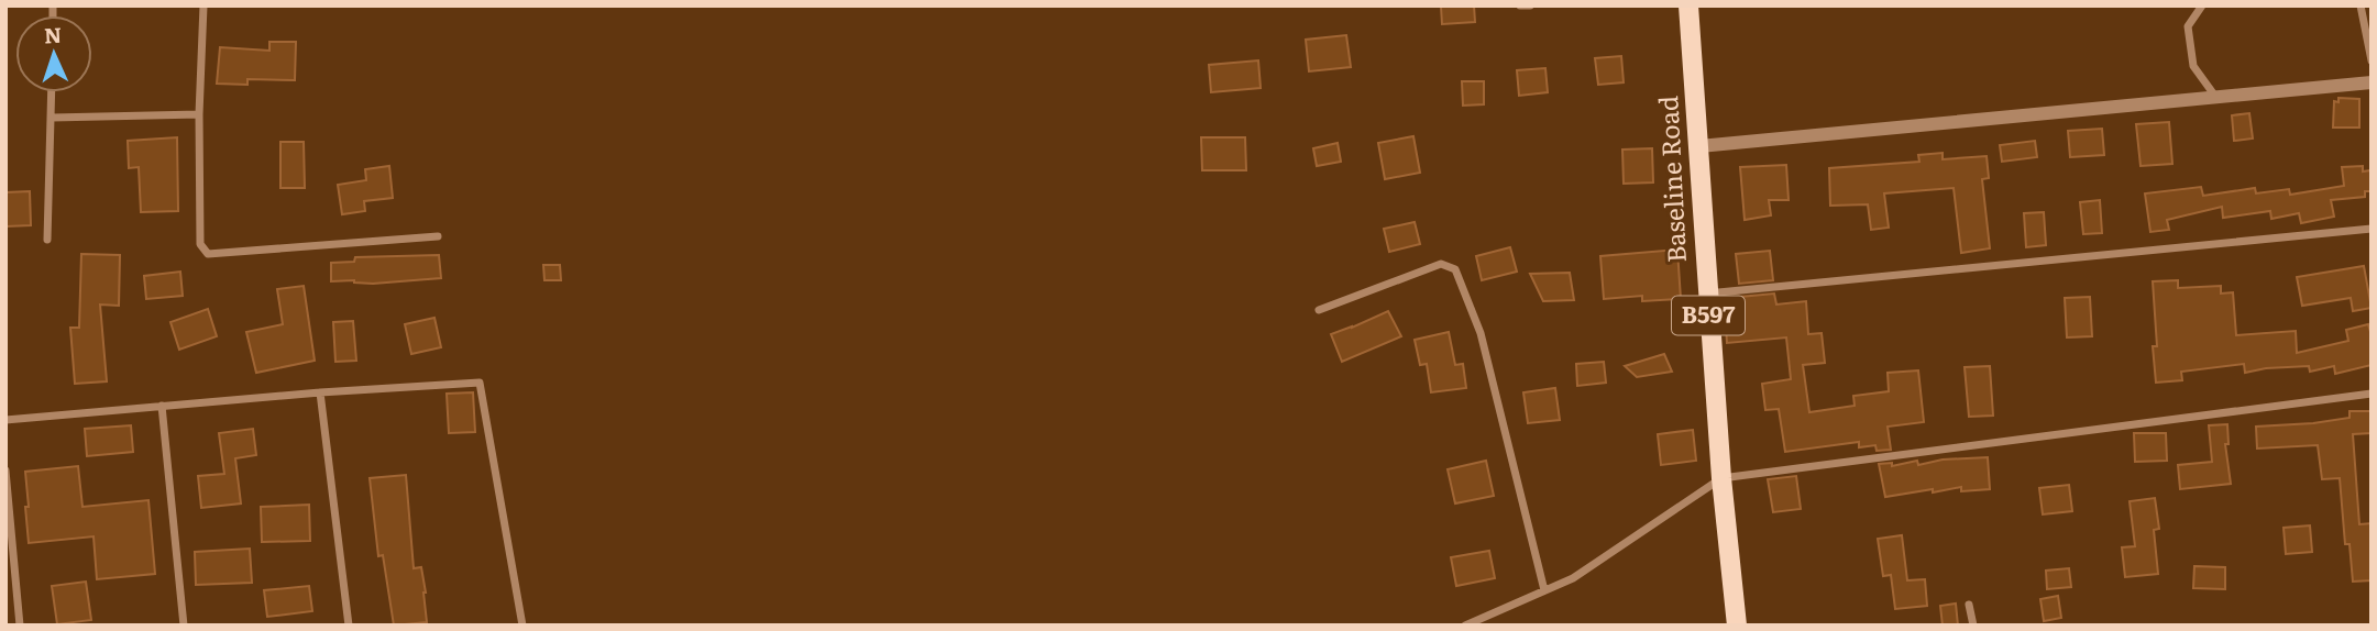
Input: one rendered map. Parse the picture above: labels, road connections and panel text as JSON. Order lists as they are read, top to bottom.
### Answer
{
  "streets": {
    "main road": ["Baseline Road", "B597"]
  },
  "north": "top"
}
